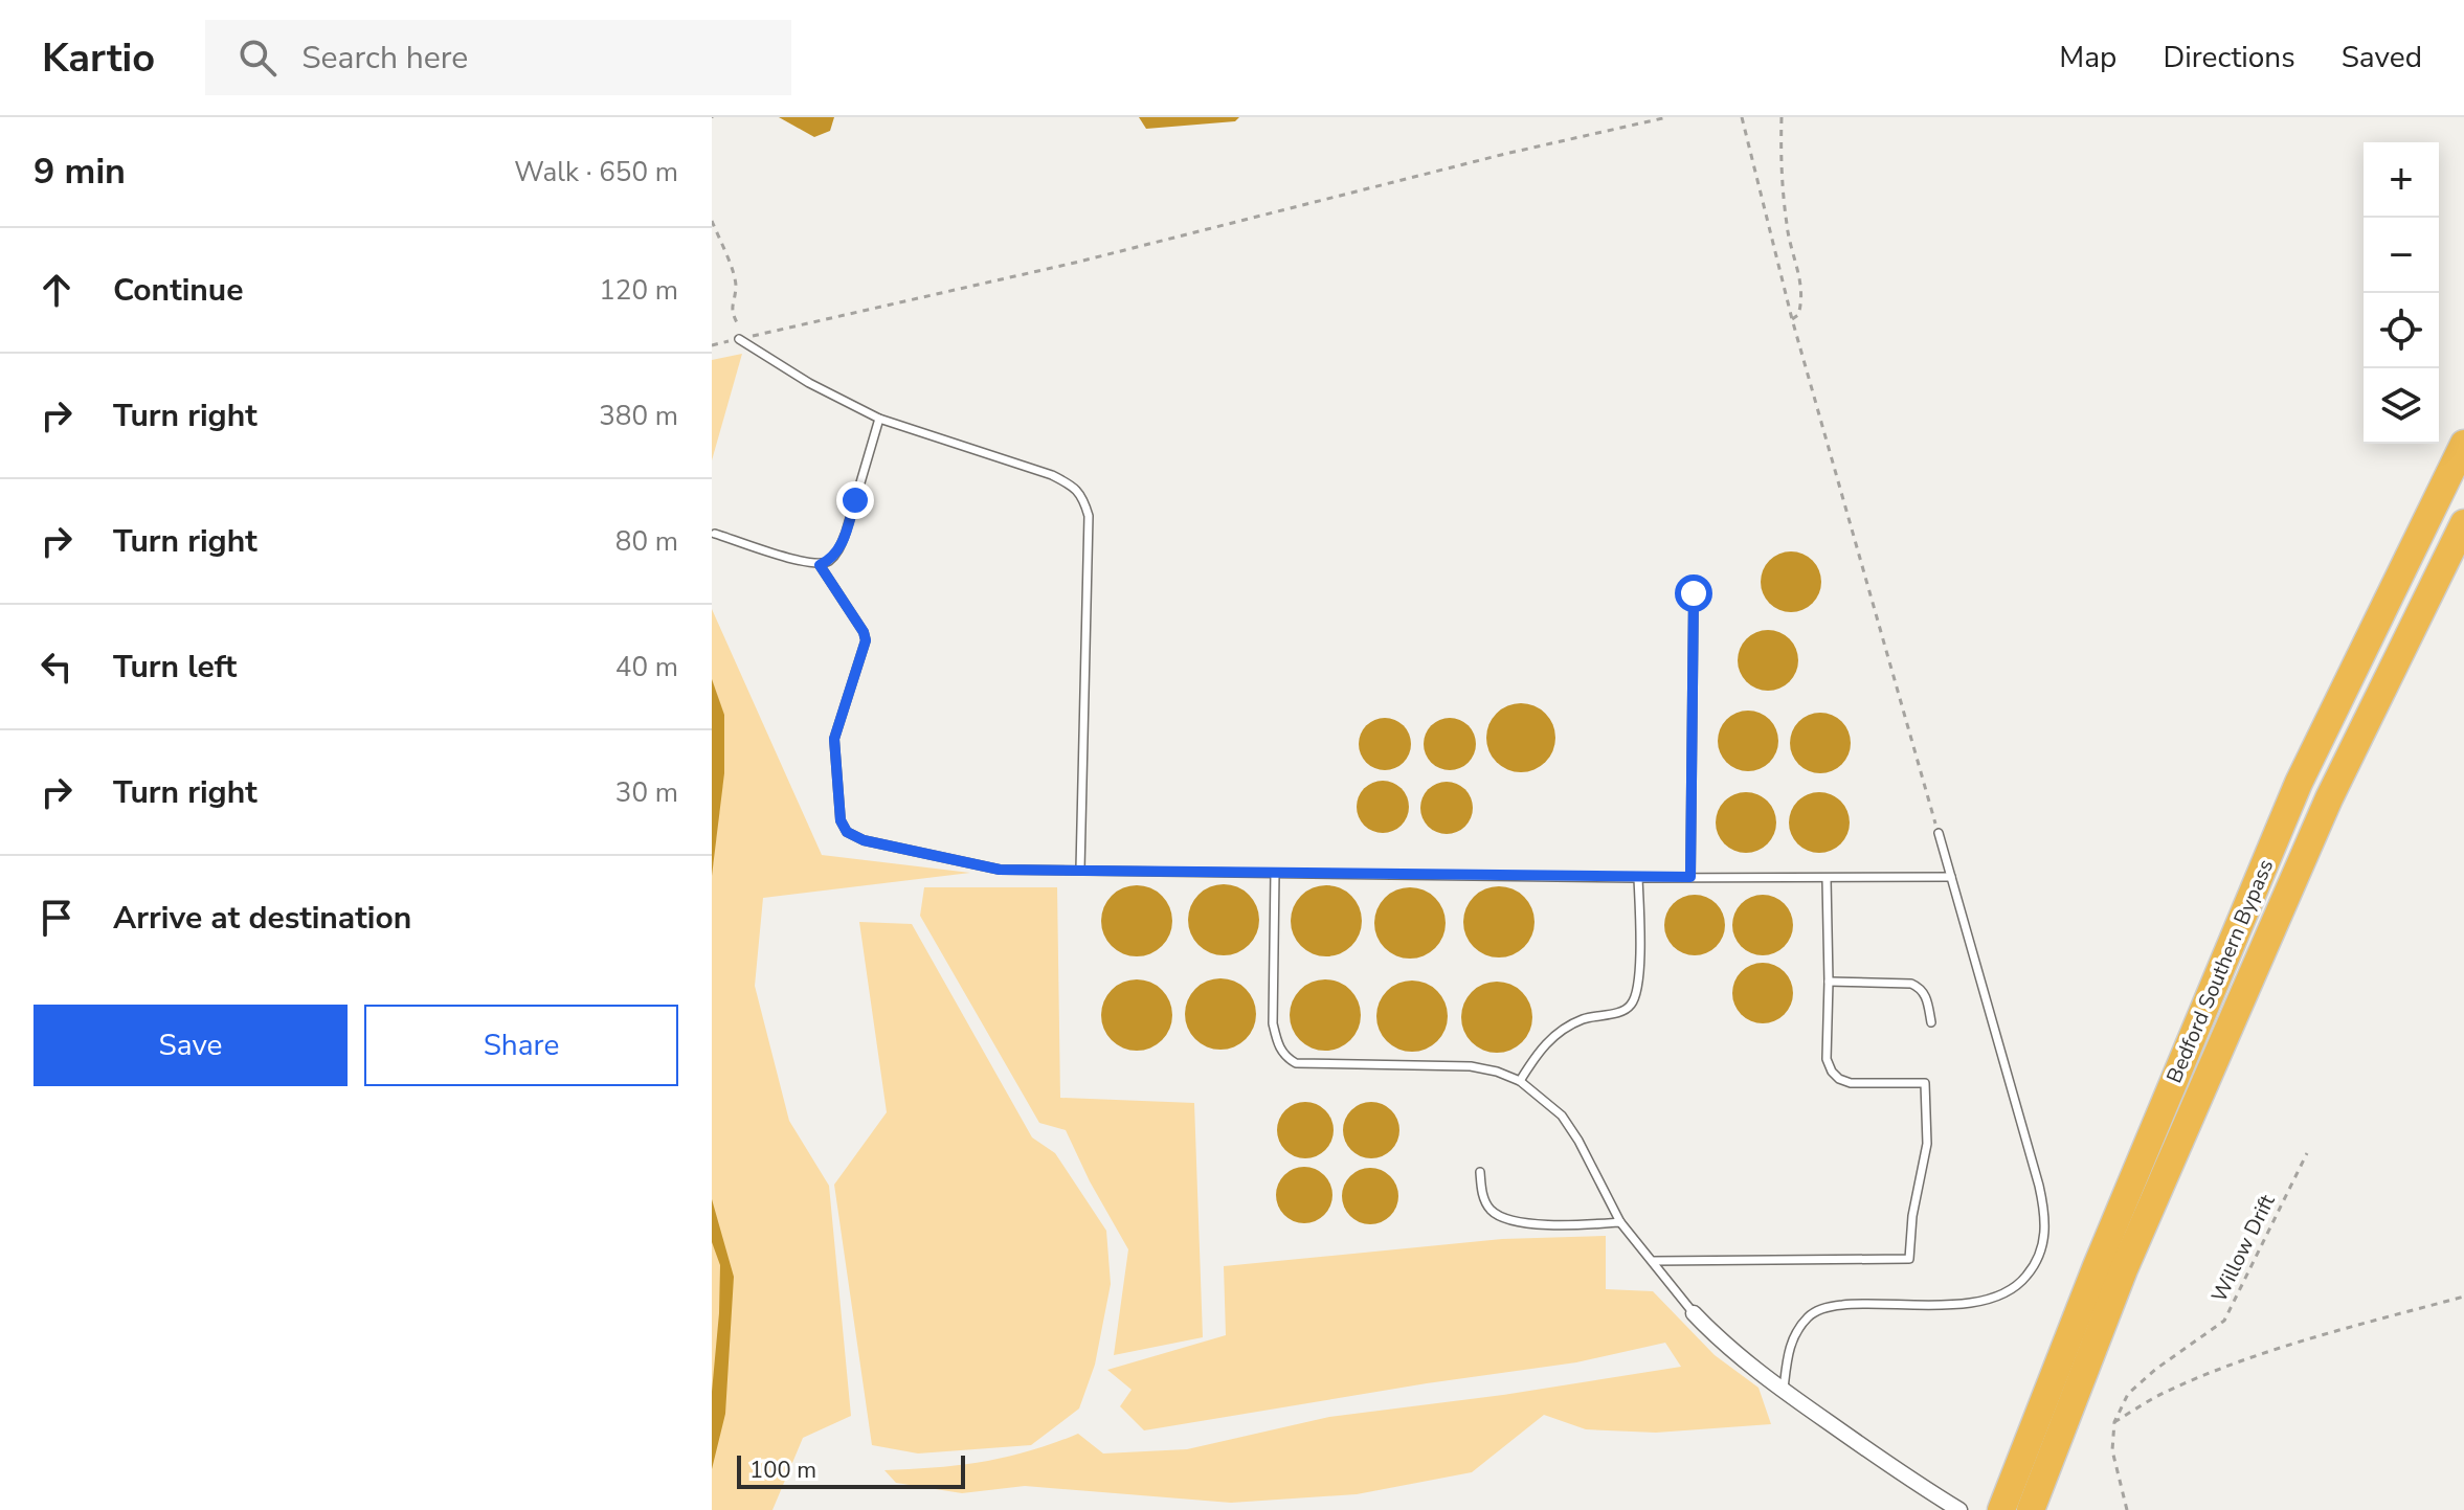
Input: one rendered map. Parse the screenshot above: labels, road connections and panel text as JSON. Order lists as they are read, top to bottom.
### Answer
{
  "streets": {
    "highway": ["Bedford Southern Bypass"],
    "path": ["Willow Drift"]
  },
  "scale_bar": "100 m",
  "page": {
    "header": "Kartio",
    "search": "Search here",
    "nav": ["Map", "Directions", "Saved"],
    "heading": ["9 min", "Walk · 650 m"],
    "map_buttons": ["+", "−"],
    "list": [
      ["Continue", "120 m"],
      ["Turn right", "380 m"],
      ["Turn right", "80 m"],
      ["Turn left", "40 m"],
      ["Turn right", "30 m"],
      "Arrive at destination"
    ],
    "buttons": ["Save", "Share"],
    "scale": "100 m"
  }
}
